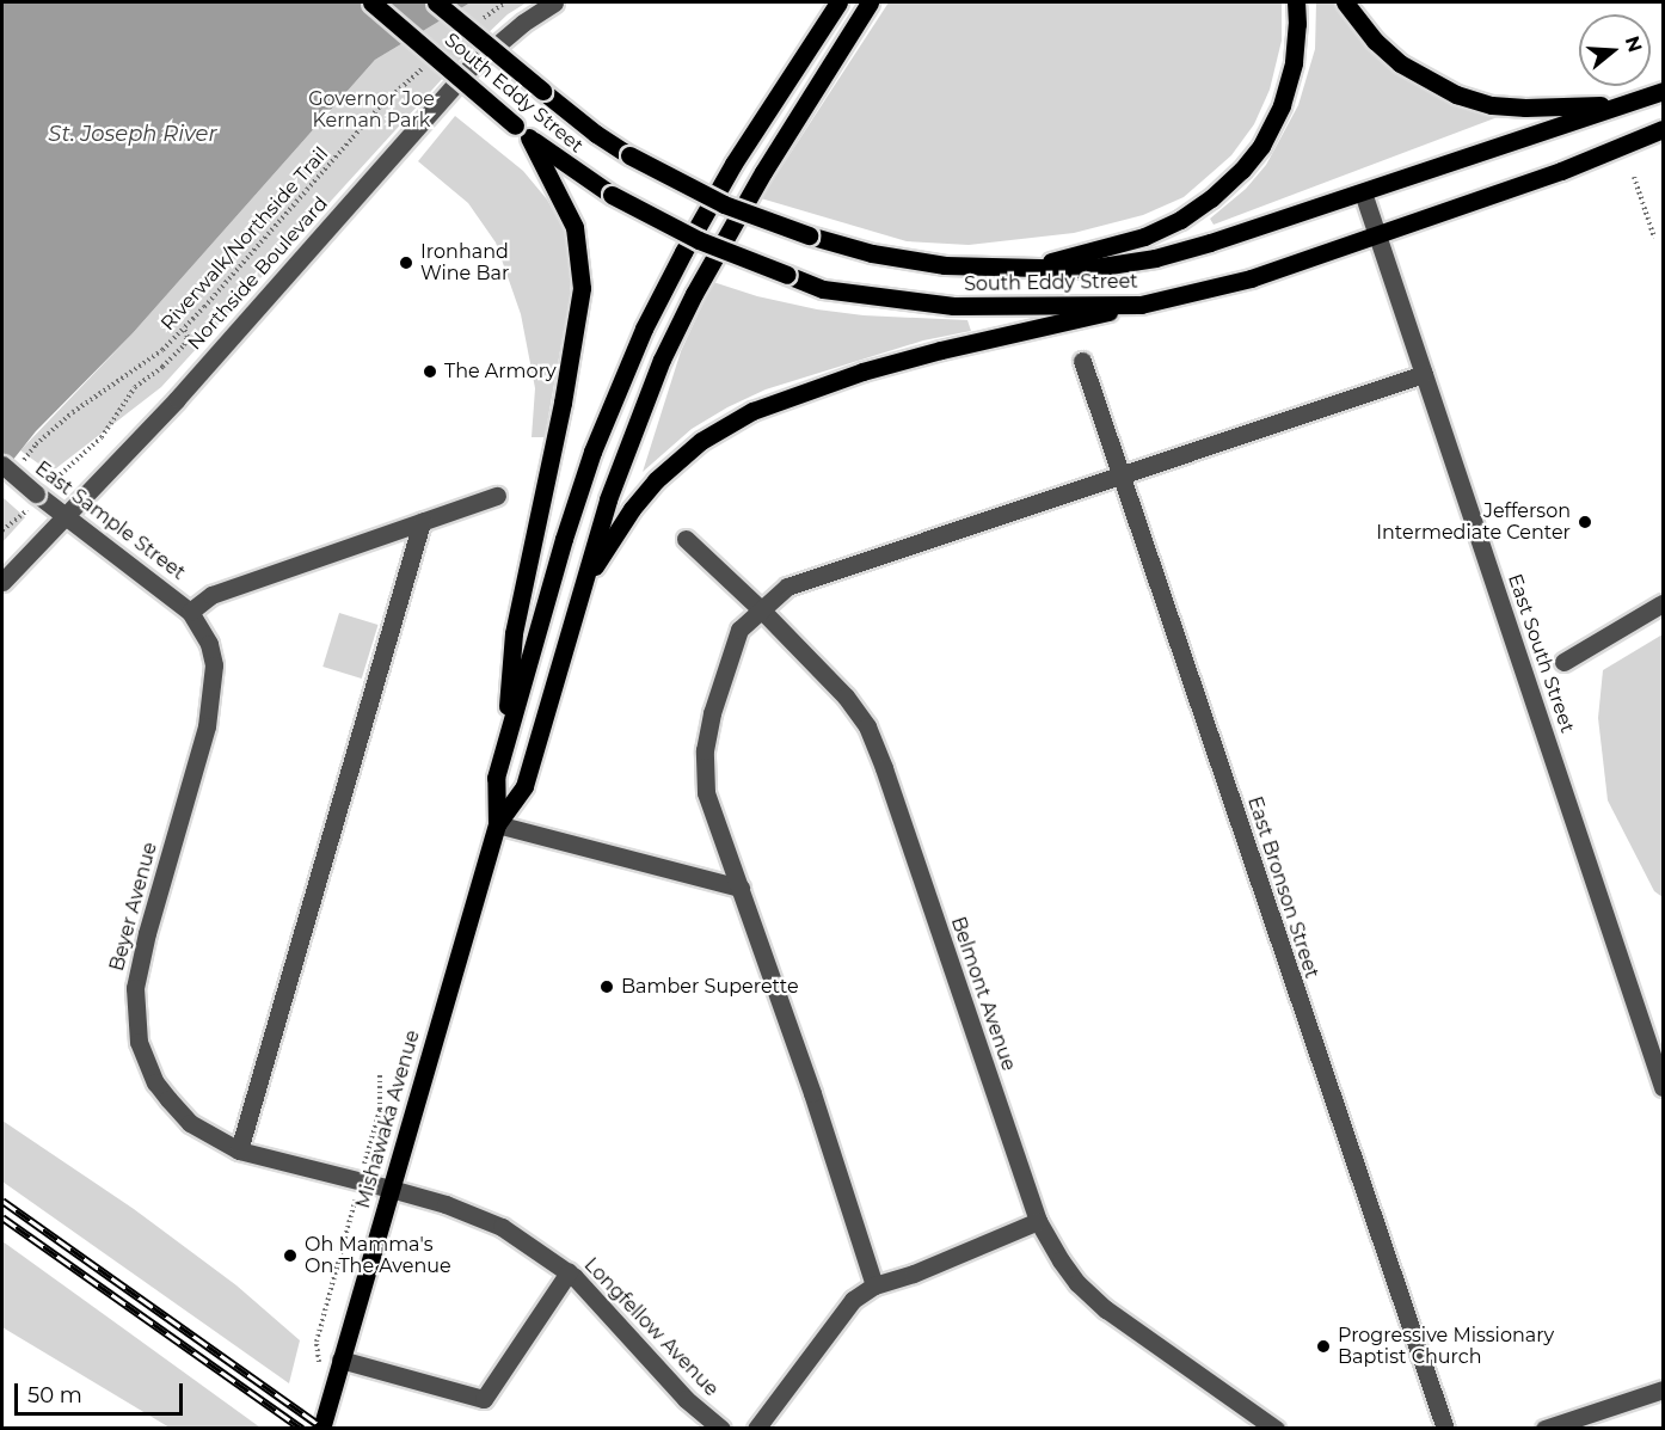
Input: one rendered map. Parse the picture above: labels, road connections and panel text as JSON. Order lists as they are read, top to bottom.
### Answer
{
  "streets": {
    "main road": ["South Eddy Street", "Mishawaka Avenue"],
    "street": [
      "Northside Boulevard",
      "East Sample Street",
      "East South Street",
      "East Bronson Street",
      "Beyer Avenue",
      "Belmont Avenue",
      "Longfellow Avenue"
    ],
    "path": ["Riverwalk/Northside Trail"]
  },
  "crossings": [
    ["South Eddy Street", "East South Street"],
    ["Riverwalk/Northside Trail", "East Sample Street"],
    ["Northside Boulevard", "East Sample Street"],
    ["East Sample Street", "Beyer Avenue"],
    ["Beyer Avenue", "Mishawaka Avenue"],
    ["Beyer Avenue", "Longfellow Avenue"],
    ["Mishawaka Avenue", "Longfellow Avenue"]
  ],
  "water": ["St. Joseph River"],
  "parks": ["Governor Joe Kernan Park"],
  "places": [
    "Ironhand Wine Bar",
    "The Armory",
    "Jefferson Intermediate Center",
    "Bamber Superette",
    "Oh Mamma's On The Avenue",
    "Progressive Missionary Baptist Church"
  ],
  "scale_bar": "50 m",
  "north": "right"
}
